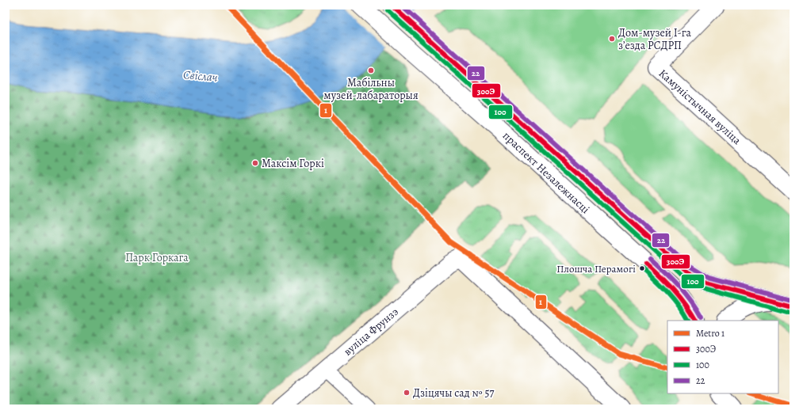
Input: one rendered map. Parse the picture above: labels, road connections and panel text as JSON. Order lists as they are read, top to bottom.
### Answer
{
  "streets": {
    "main road": ["Камуністычная вуліца", "праспект Незалежнасці", "вуліца Фрунзэ"]
  },
  "water": ["Свіслач"],
  "parks": ["Парк Горкага"],
  "places": [
    "Дом-музей I-га зʼезда РСДРП",
    "Мабільны музей-лабараторыя",
    "Максім Горкі",
    "Плошча Перамогі",
    "Дзіцячы сад № 57"
  ],
  "lines": [
    "metro line 1",
    "transit line 300Э",
    "transit line 22",
    "transit line 100"
  ],
  "legend": [
    "Metro 1",
    "300Э",
    "100",
    "22"
  ]
}
